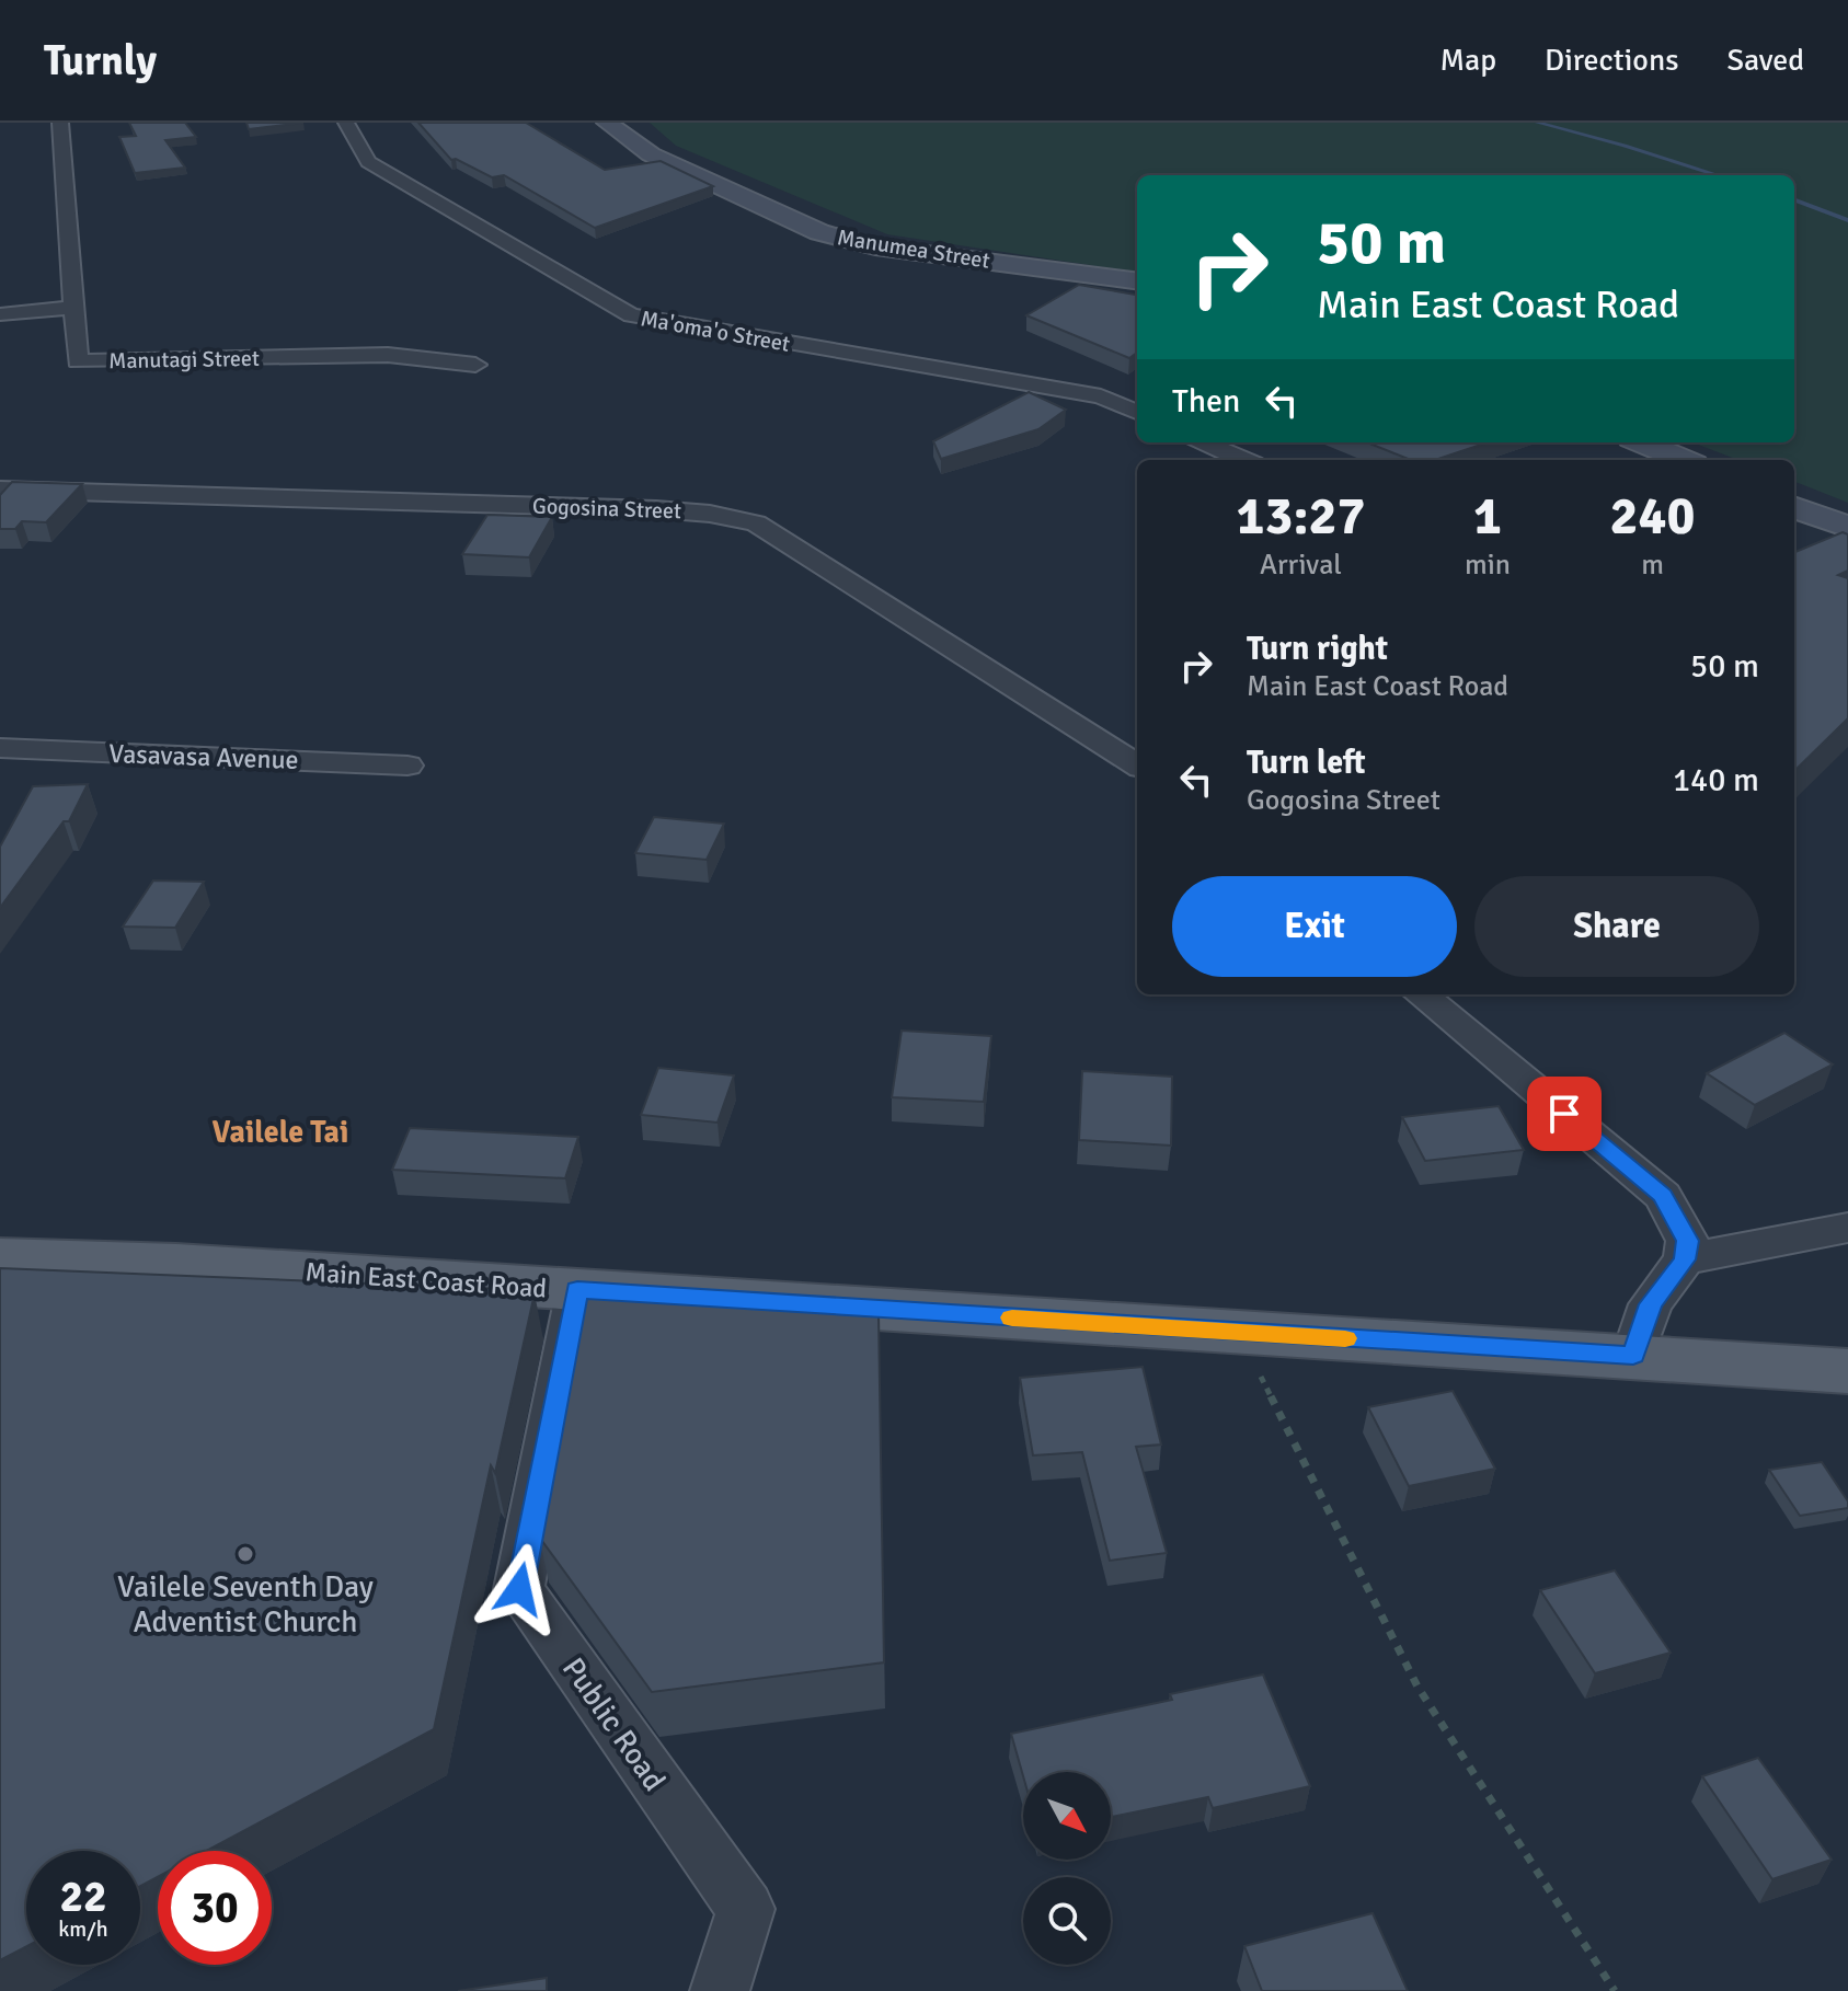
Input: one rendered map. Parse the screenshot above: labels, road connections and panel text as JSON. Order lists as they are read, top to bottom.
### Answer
{
  "streets": {
    "main road": ["Manumea Street", "Main East Coast Road"],
    "street": [
      "Ma'oma'o Street",
      "Manutagi Street",
      "Gogosina Street",
      "Vasavasa Avenue",
      "Public Road"
    ]
  },
  "crossings": [
    ["Main East Coast Road", "Public Road"]
  ],
  "districts": ["Vailele Tai"],
  "places": ["Vailele Seventh Day Adventist Church"],
  "north": "bottom right",
  "page": {
    "header": "Turnly",
    "nav": ["Map", "Directions", "Saved"],
    "turn": ["50 m", "Main East Coast Road"],
    "then": "Then",
    "eta": [
      "13:27",
      "Arrival",
      "1",
      "min",
      "240",
      "m"
    ],
    "list": [
      {
        "name": "Turn right",
        "note": "Main East Coast Road",
        "value": "50 m"
      },
      {
        "name": "Turn left",
        "note": "Gogosina Street",
        "value": "140 m"
      }
    ],
    "buttons": ["Exit", "Share"],
    "speed": "22 km/h",
    "limit": "30"
  }
}
